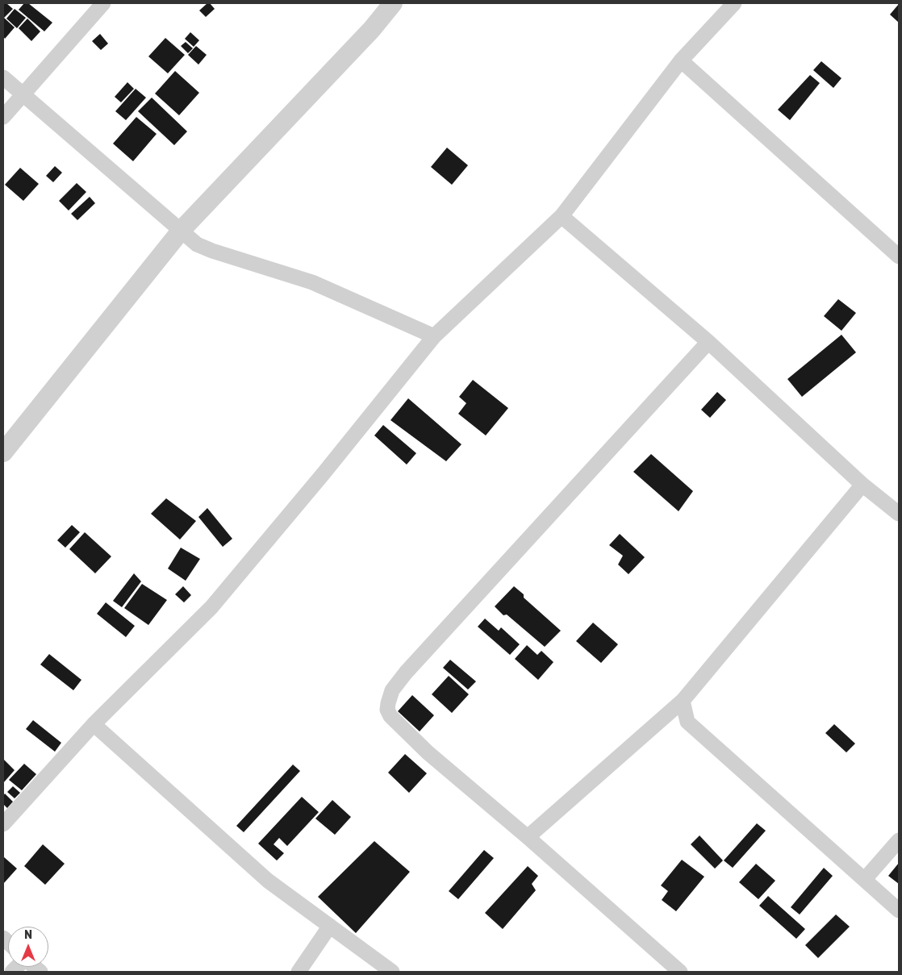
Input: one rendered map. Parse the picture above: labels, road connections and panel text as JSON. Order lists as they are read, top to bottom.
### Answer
{
  "north": "top"
}
